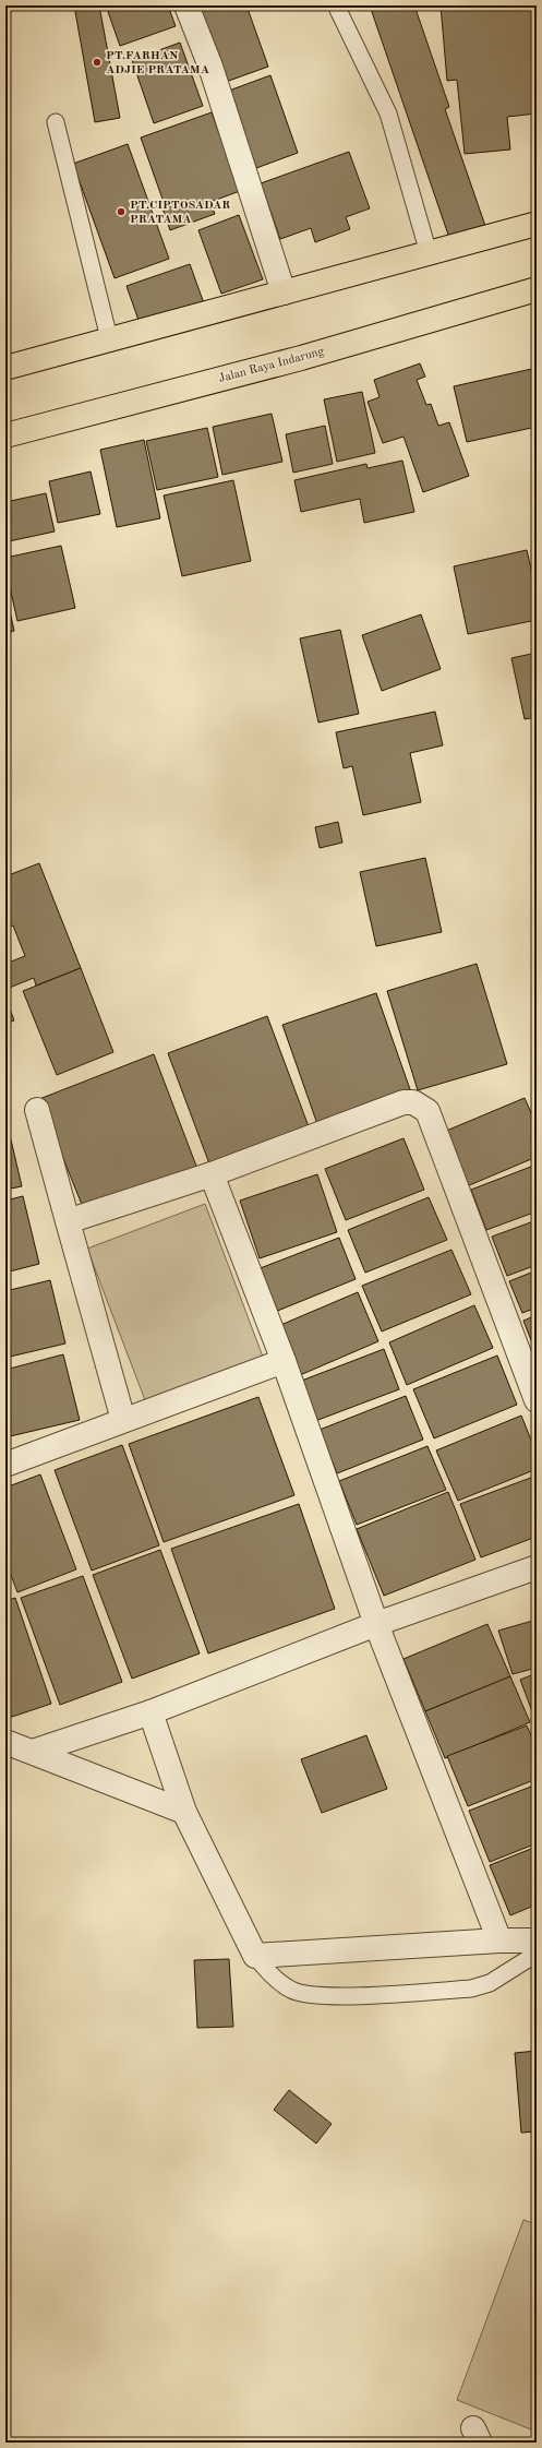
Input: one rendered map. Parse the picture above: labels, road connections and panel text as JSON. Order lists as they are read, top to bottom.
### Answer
{
  "streets": {
    "highway": ["Jalan Raya Indarung"]
  },
  "places": ["PT.FARHAN ADJIE PRATAMA", "PT.CIPTOSADAR PRATAMA"]
}
